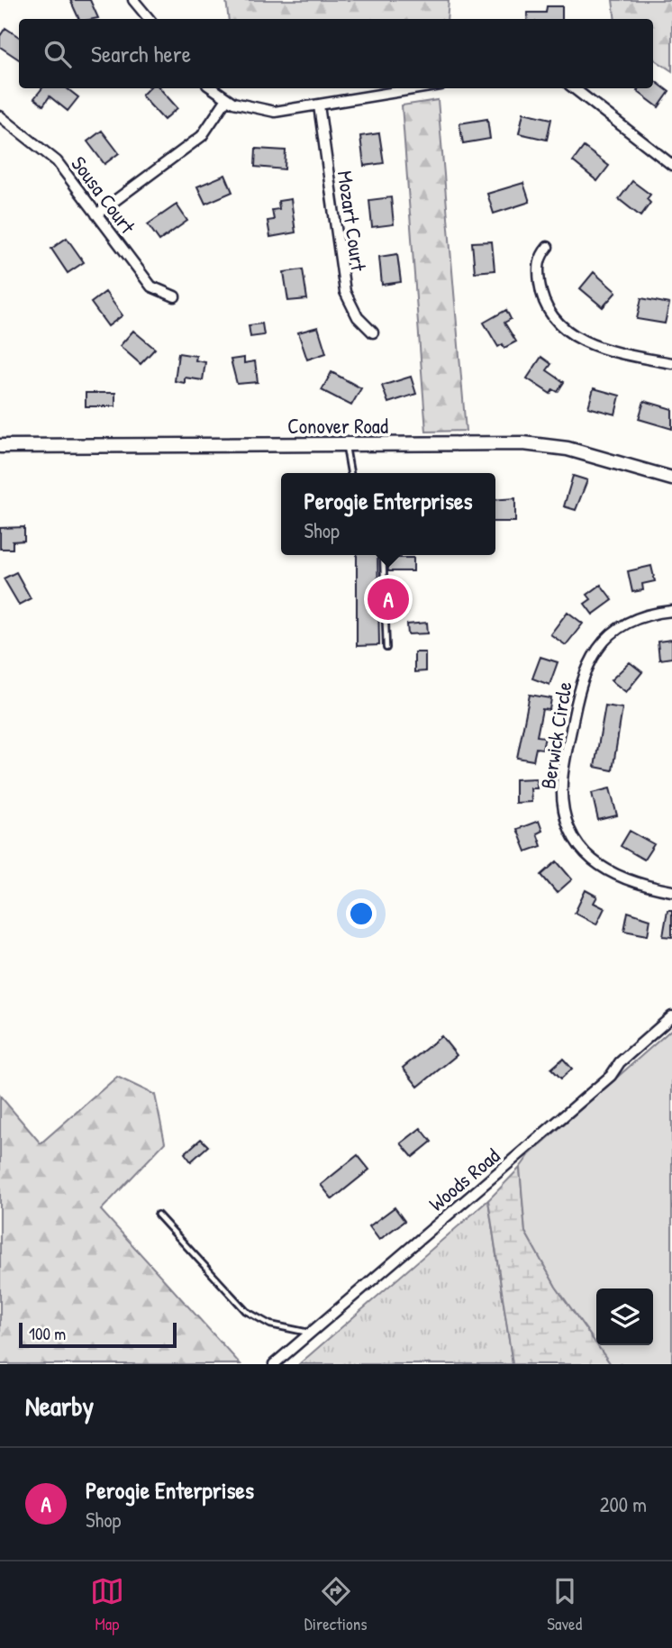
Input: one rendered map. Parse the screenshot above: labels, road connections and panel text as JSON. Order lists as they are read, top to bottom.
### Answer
{
  "streets": {
    "street": [
      "Sousa Court",
      "Mozart Court",
      "Conover Road",
      "Berwick Circle",
      "Woods Road"
    ]
  },
  "scale_bar": "100 m",
  "page": {
    "search": "Search here",
    "popup": ["Perogie Enterprises", "Shop"],
    "pins": "A",
    "scale": "100 m",
    "heading": "Nearby",
    "list": [
      {
        "mark": "A",
        "name": "Perogie Enterprises",
        "note": "Shop",
        "value": "200 m"
      }
    ],
    "nav": ["Map", "Directions", "Saved"]
  }
}
